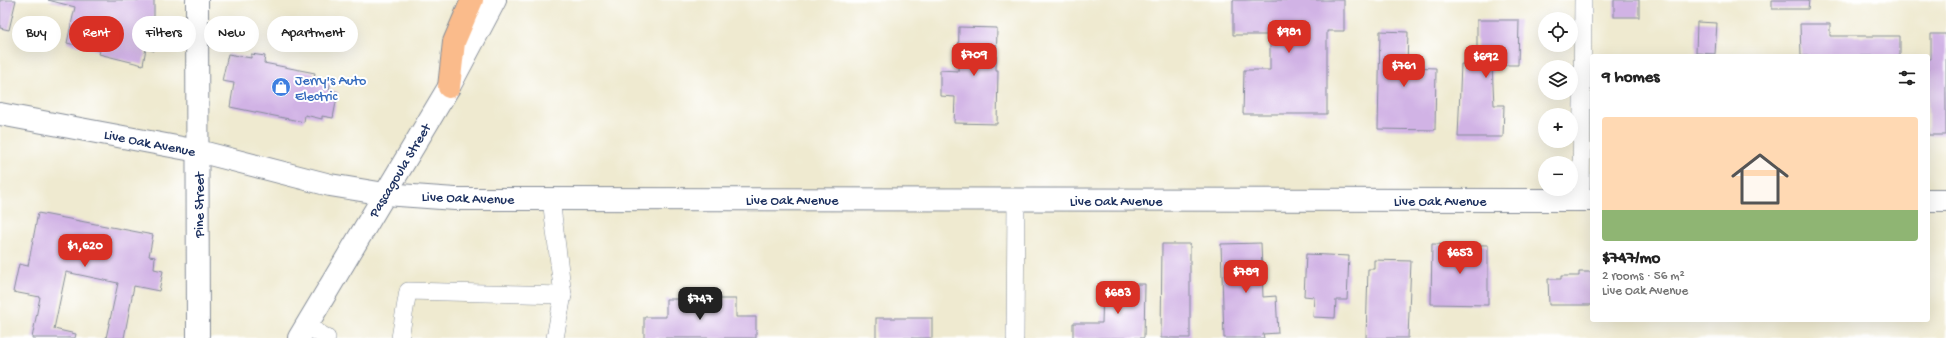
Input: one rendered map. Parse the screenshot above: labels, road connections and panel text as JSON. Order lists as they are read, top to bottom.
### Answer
{
  "streets": {
    "street": ["Live Oak Avenue", "Pascagoula Street", "Pine Street"]
  },
  "crossings": [
    ["Live Oak Avenue", "Pascagoula Street"],
    ["Live Oak Avenue", "Pine Street"]
  ],
  "places": {
    "shop": ["Jerry's Auto Electric"]
  },
  "page": {
    "map_buttons": ["+", "−"],
    "chip": [
      "Buy",
      "Rent",
      "Filters",
      "New",
      "Apartment"
    ],
    "price": [
      "$981",
      "$709",
      "$692",
      "$761",
      "$1,620",
      "$653",
      "$789",
      "$683",
      "$747"
    ],
    "heading": "9 homes",
    "list": [
      {
        "name": "$747/mo",
        "note": "2 rooms · 56 m² · Live Oak Avenue"
      }
    ]
  }
}
